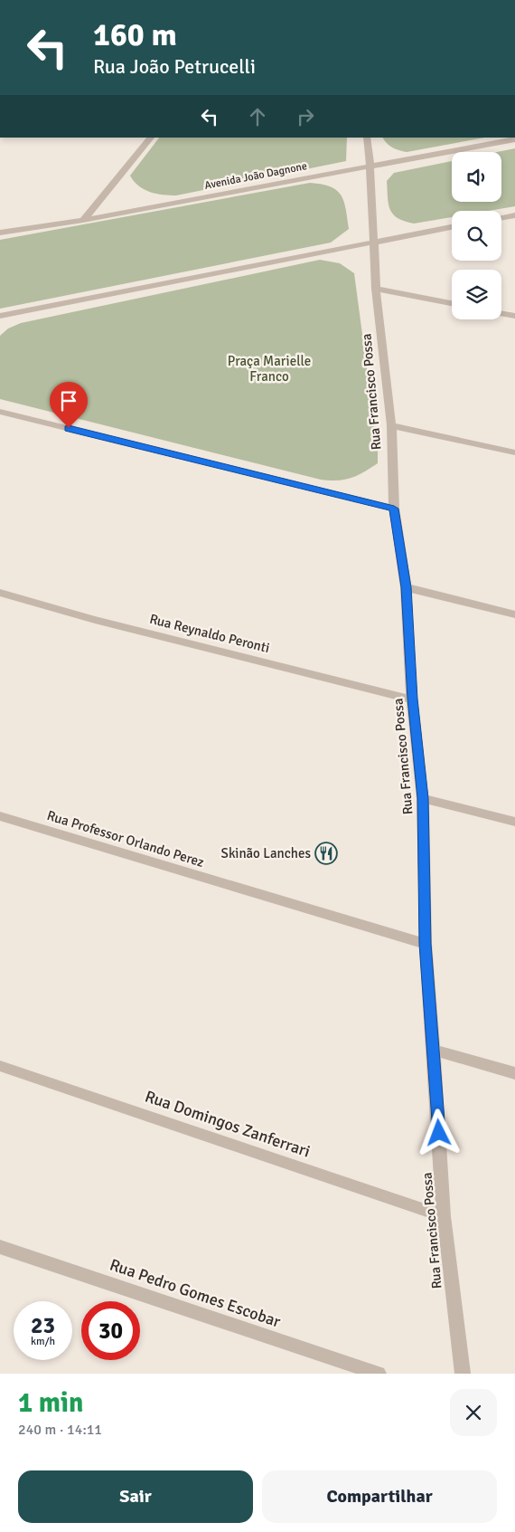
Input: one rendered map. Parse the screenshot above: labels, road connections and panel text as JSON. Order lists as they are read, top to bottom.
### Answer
{
  "streets": {
    "street": [
      "Avenida João Dagnone",
      "Rua Francisco Possa",
      "Rua Reynaldo Peronti",
      "Rua Professor Orlando Perez",
      "Rua Domingos Zanferrari",
      "Rua Pedro Gomes Escobar"
    ]
  },
  "crossings": [
    ["Avenida João Dagnone", "Rua Francisco Possa"],
    ["Rua Francisco Possa", "Rua Reynaldo Peronti"],
    ["Rua Francisco Possa", "Rua Professor Orlando Perez"],
    ["Rua Francisco Possa", "Rua Domingos Zanferrari"]
  ],
  "parks": ["Praça Marielle Franco"],
  "places": {
    "restaurant": ["Skinão Lanches"]
  },
  "page": {
    "turn": ["160 m", "Rua João Petrucelli"],
    "speed": "23 km/h",
    "limit": "30",
    "heading": ["1 min", "240 m · 14:11"],
    "buttons": ["Sair", "Compartilhar"]
  }
}
